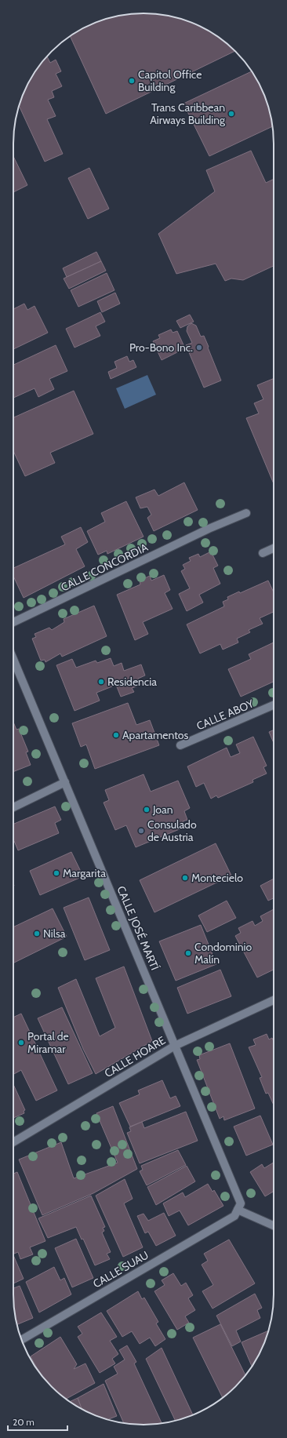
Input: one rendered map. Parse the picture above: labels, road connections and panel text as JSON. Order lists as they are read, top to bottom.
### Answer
{
  "streets": {
    "street": [
      "CALLE CONCORDIA",
      "CALLE ABOY",
      "CALLE JOSÉ MARTÍ",
      "CALLE HOARE",
      "CALLE SUAU"
    ]
  },
  "crossings": [
    ["CALLE JOSÉ MARTÍ", "CALLE HOARE"],
    ["CALLE JOSÉ MARTÍ", "CALLE SUAU"]
  ],
  "places": [
    "Capitol Office Building",
    "Trans Caribbean Airways Building",
    "Pro-Bono Inc.",
    "Residencia",
    "Apartamentos",
    "Joan",
    "Consulado de Austria",
    "Margarita",
    "Montecielo",
    "Nilsa",
    "Condominio Malín",
    "Portal de Miramar"
  ],
  "scale_bar": "20 m"
}
